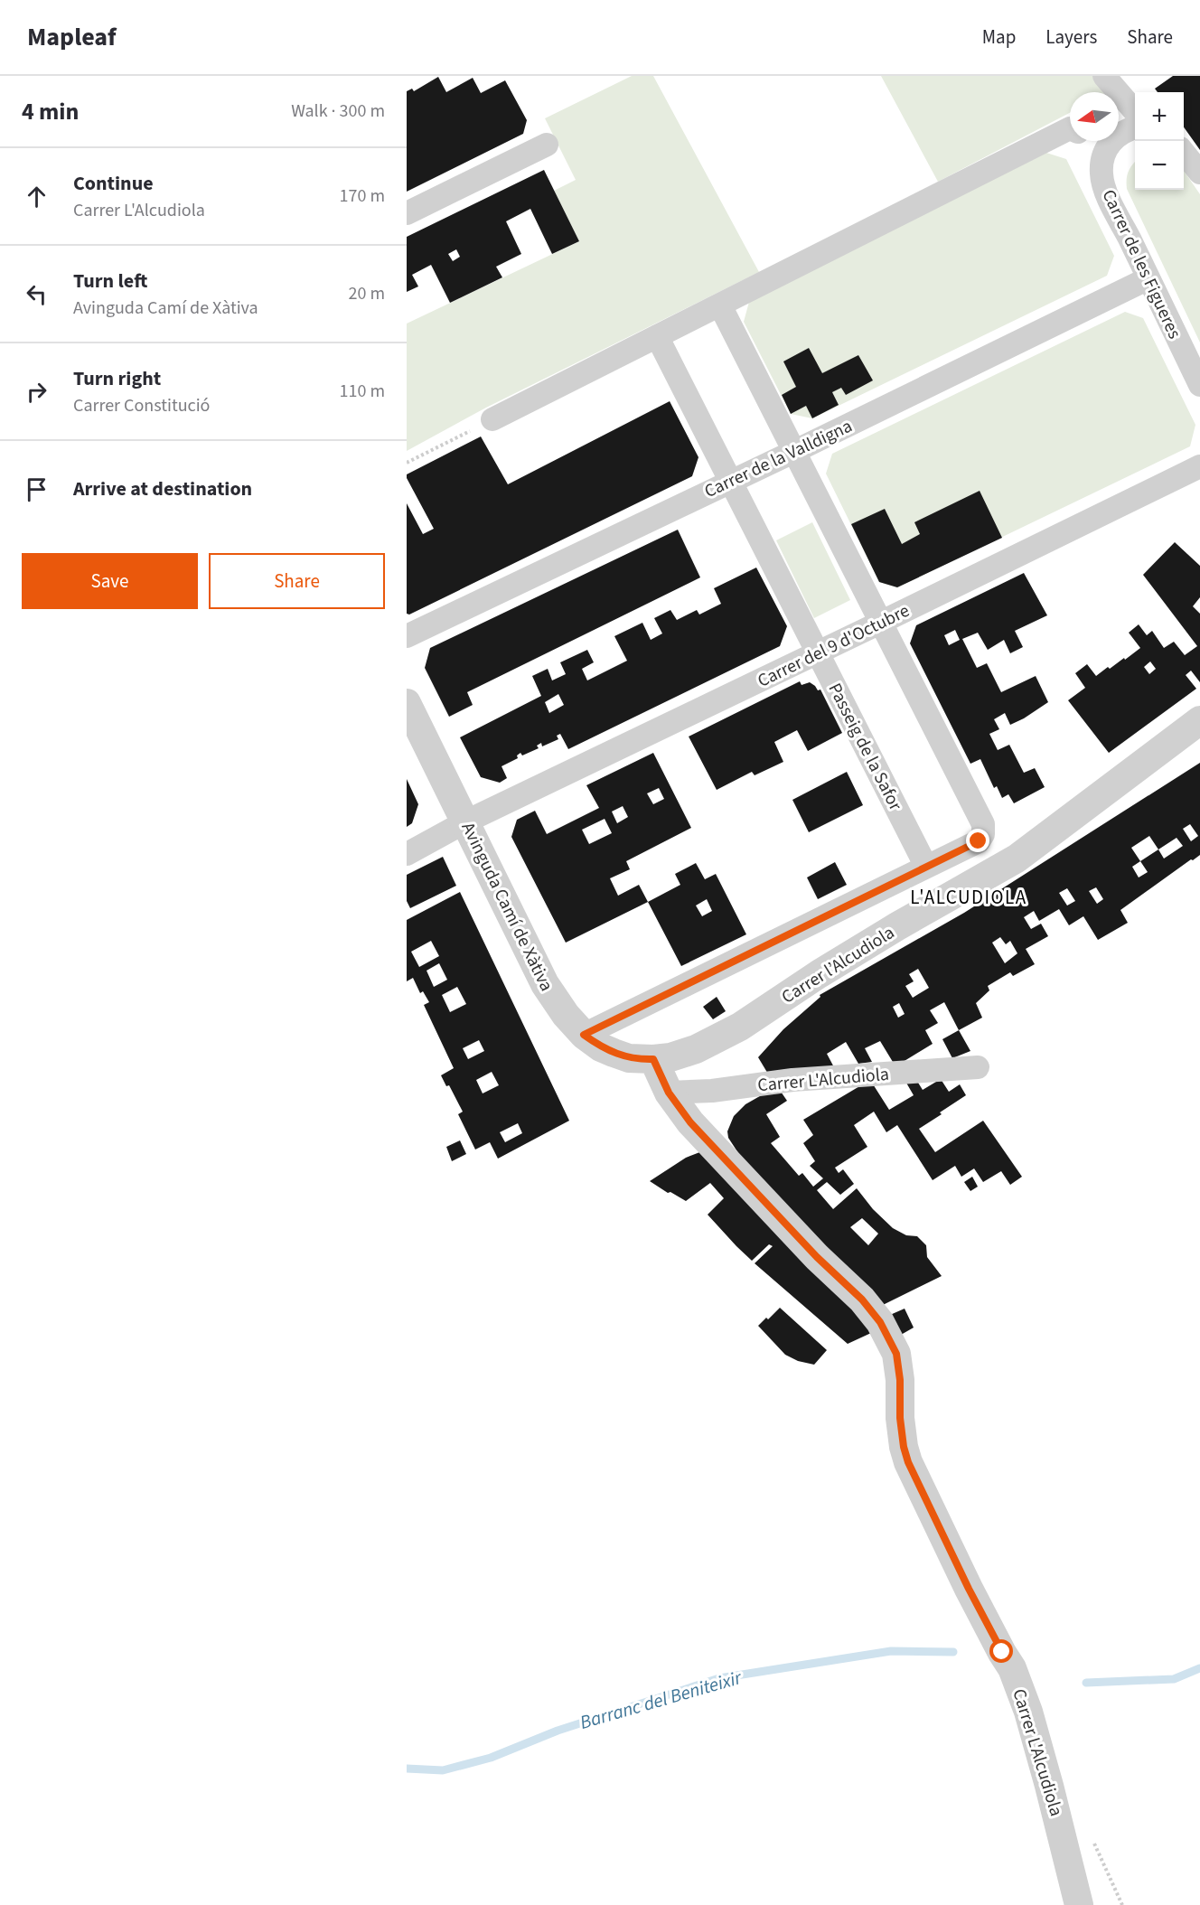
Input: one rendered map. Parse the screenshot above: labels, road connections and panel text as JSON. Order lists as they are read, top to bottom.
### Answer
{
  "streets": {
    "street": [
      "Carrer de les Figueres",
      "Carrer de la Valldigna",
      "Carrer del 9 d'Octubre",
      "Passeig de la Safor",
      "Avinguda Camí de Xàtiva",
      "Carrer l’Alcudiola",
      "Carrer L'Alcudiola"
    ]
  },
  "crossings": [
    ["Carrer de les Figueres", "Carrer de la Valldigna"],
    ["Carrer de la Valldigna", "Passeig de la Safor"],
    ["Carrer del 9 d'Octubre", "Passeig de la Safor"],
    ["Carrer del 9 d'Octubre", "Avinguda Camí de Xàtiva"],
    ["Avinguda Camí de Xàtiva", "Carrer l’Alcudiola"],
    ["Avinguda Camí de Xàtiva", "Carrer L'Alcudiola"],
    ["Carrer l’Alcudiola", "Carrer L'Alcudiola"]
  ],
  "districts": ["L'ALCUDIOLA"],
  "water": ["Barranc del Beniteixir"],
  "north": "left",
  "page": {
    "header": "Mapleaf",
    "nav": ["Map", "Layers", "Share"],
    "heading": ["4 min", "Walk · 300 m"],
    "map_buttons": ["+", "−"],
    "list": [
      ["Continue", "Carrer L'Alcudiola", "170 m"],
      ["Turn left", "Avinguda Camí de Xàtiva", "20 m"],
      ["Turn right", "Carrer Constitució", "110 m"],
      "Arrive at destination"
    ],
    "buttons": ["Save", "Share"]
  }
}
